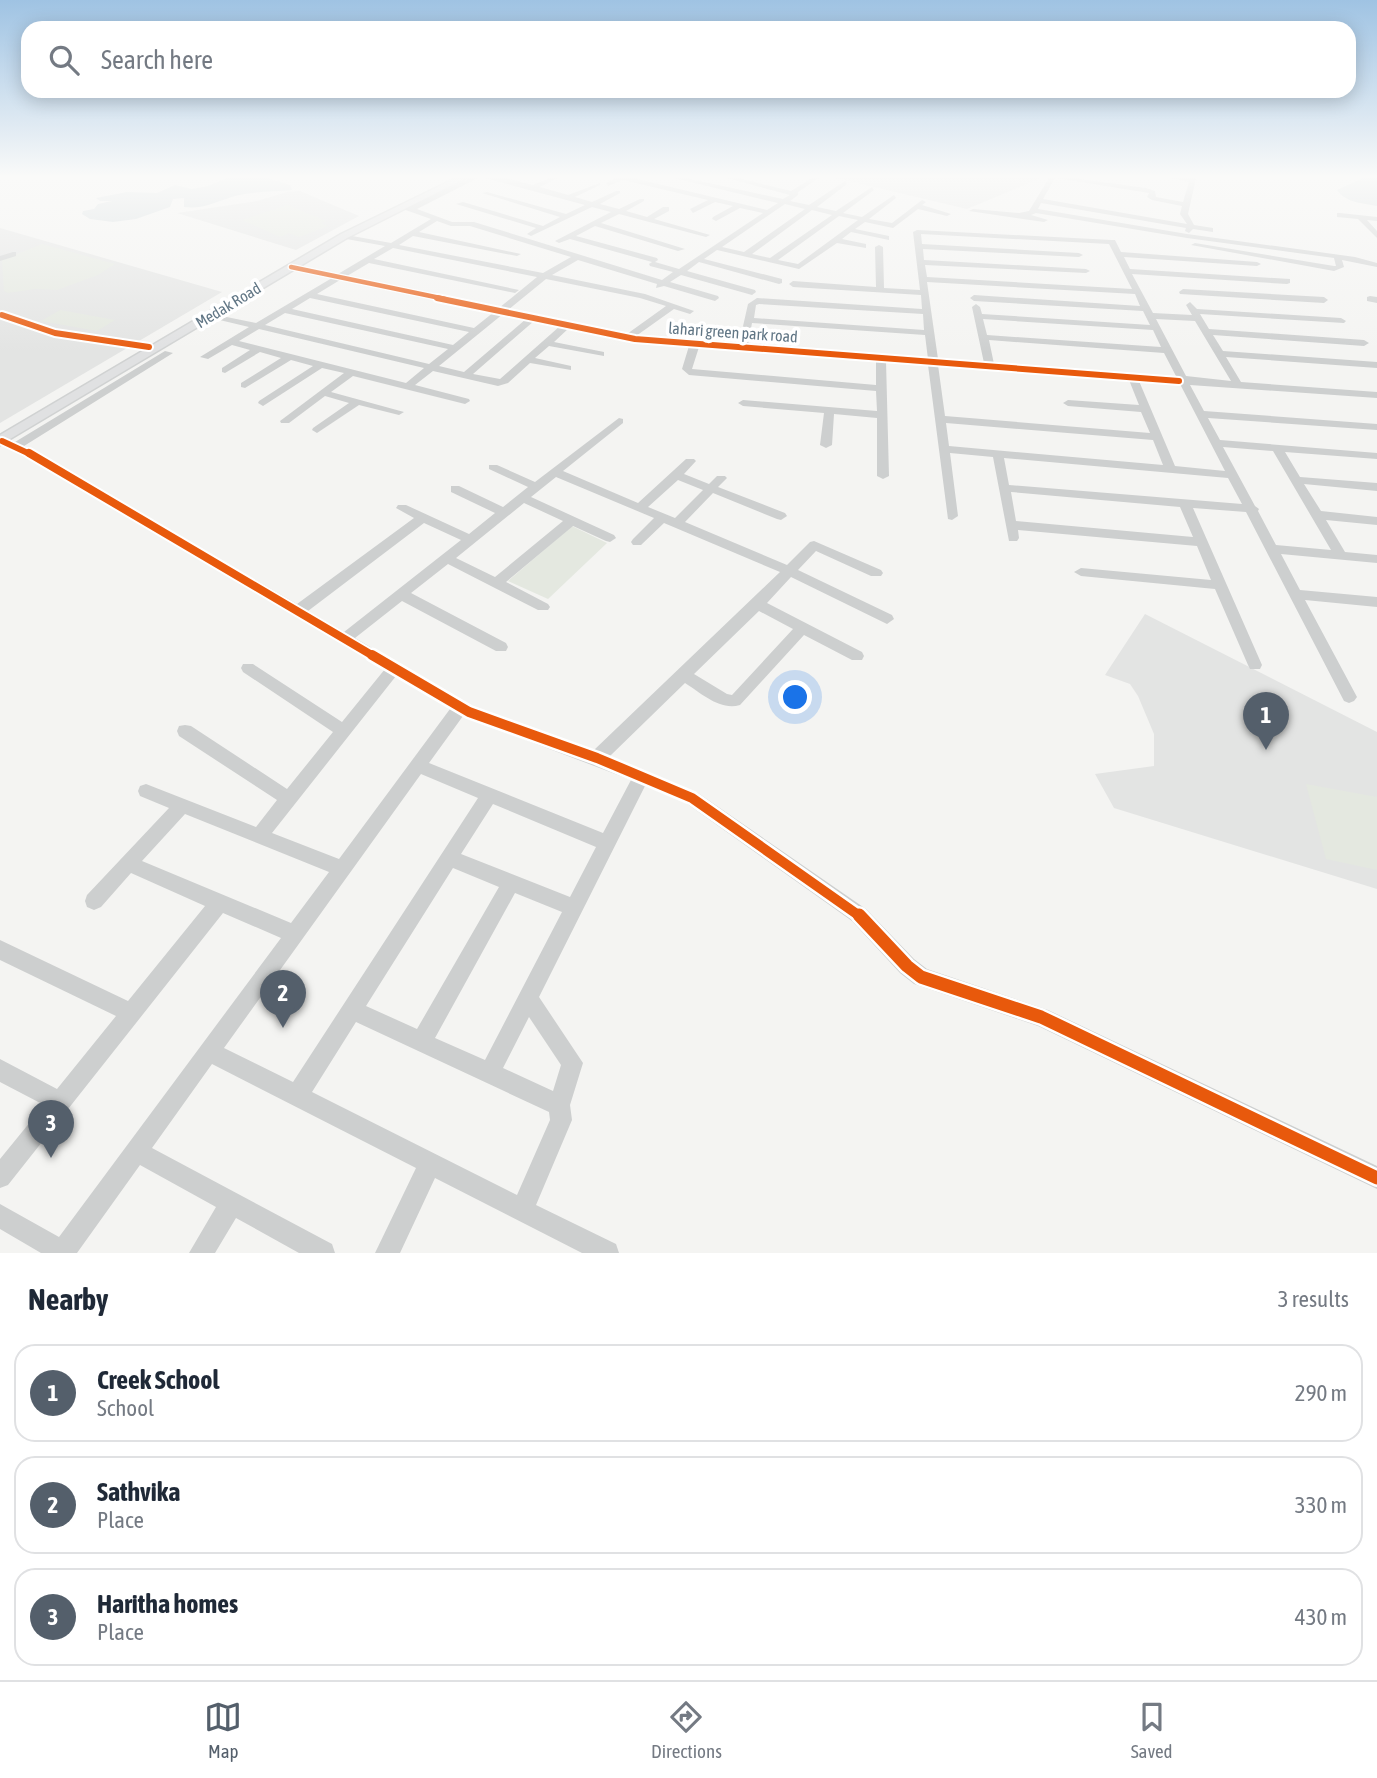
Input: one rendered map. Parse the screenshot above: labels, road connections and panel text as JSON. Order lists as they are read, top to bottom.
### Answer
{
  "streets": {
    "main road": ["Medak Road"],
    "street": ["lahari green park road"]
  },
  "crossings": [
    ["Medak Road", "lahari green park road"]
  ],
  "page": {
    "search": "Search here",
    "pins": ["1", "2", "3"],
    "heading": ["Nearby", "3 results"],
    "list": [
      {
        "mark": "1",
        "name": "Creek School",
        "note": "School",
        "value": "290 m"
      },
      {
        "mark": "2",
        "name": "Sathvika",
        "note": "Place",
        "value": "330 m"
      },
      {
        "mark": "3",
        "name": "Haritha homes",
        "note": "Place",
        "value": "430 m"
      }
    ],
    "nav": ["Map", "Directions", "Saved"]
  }
}
